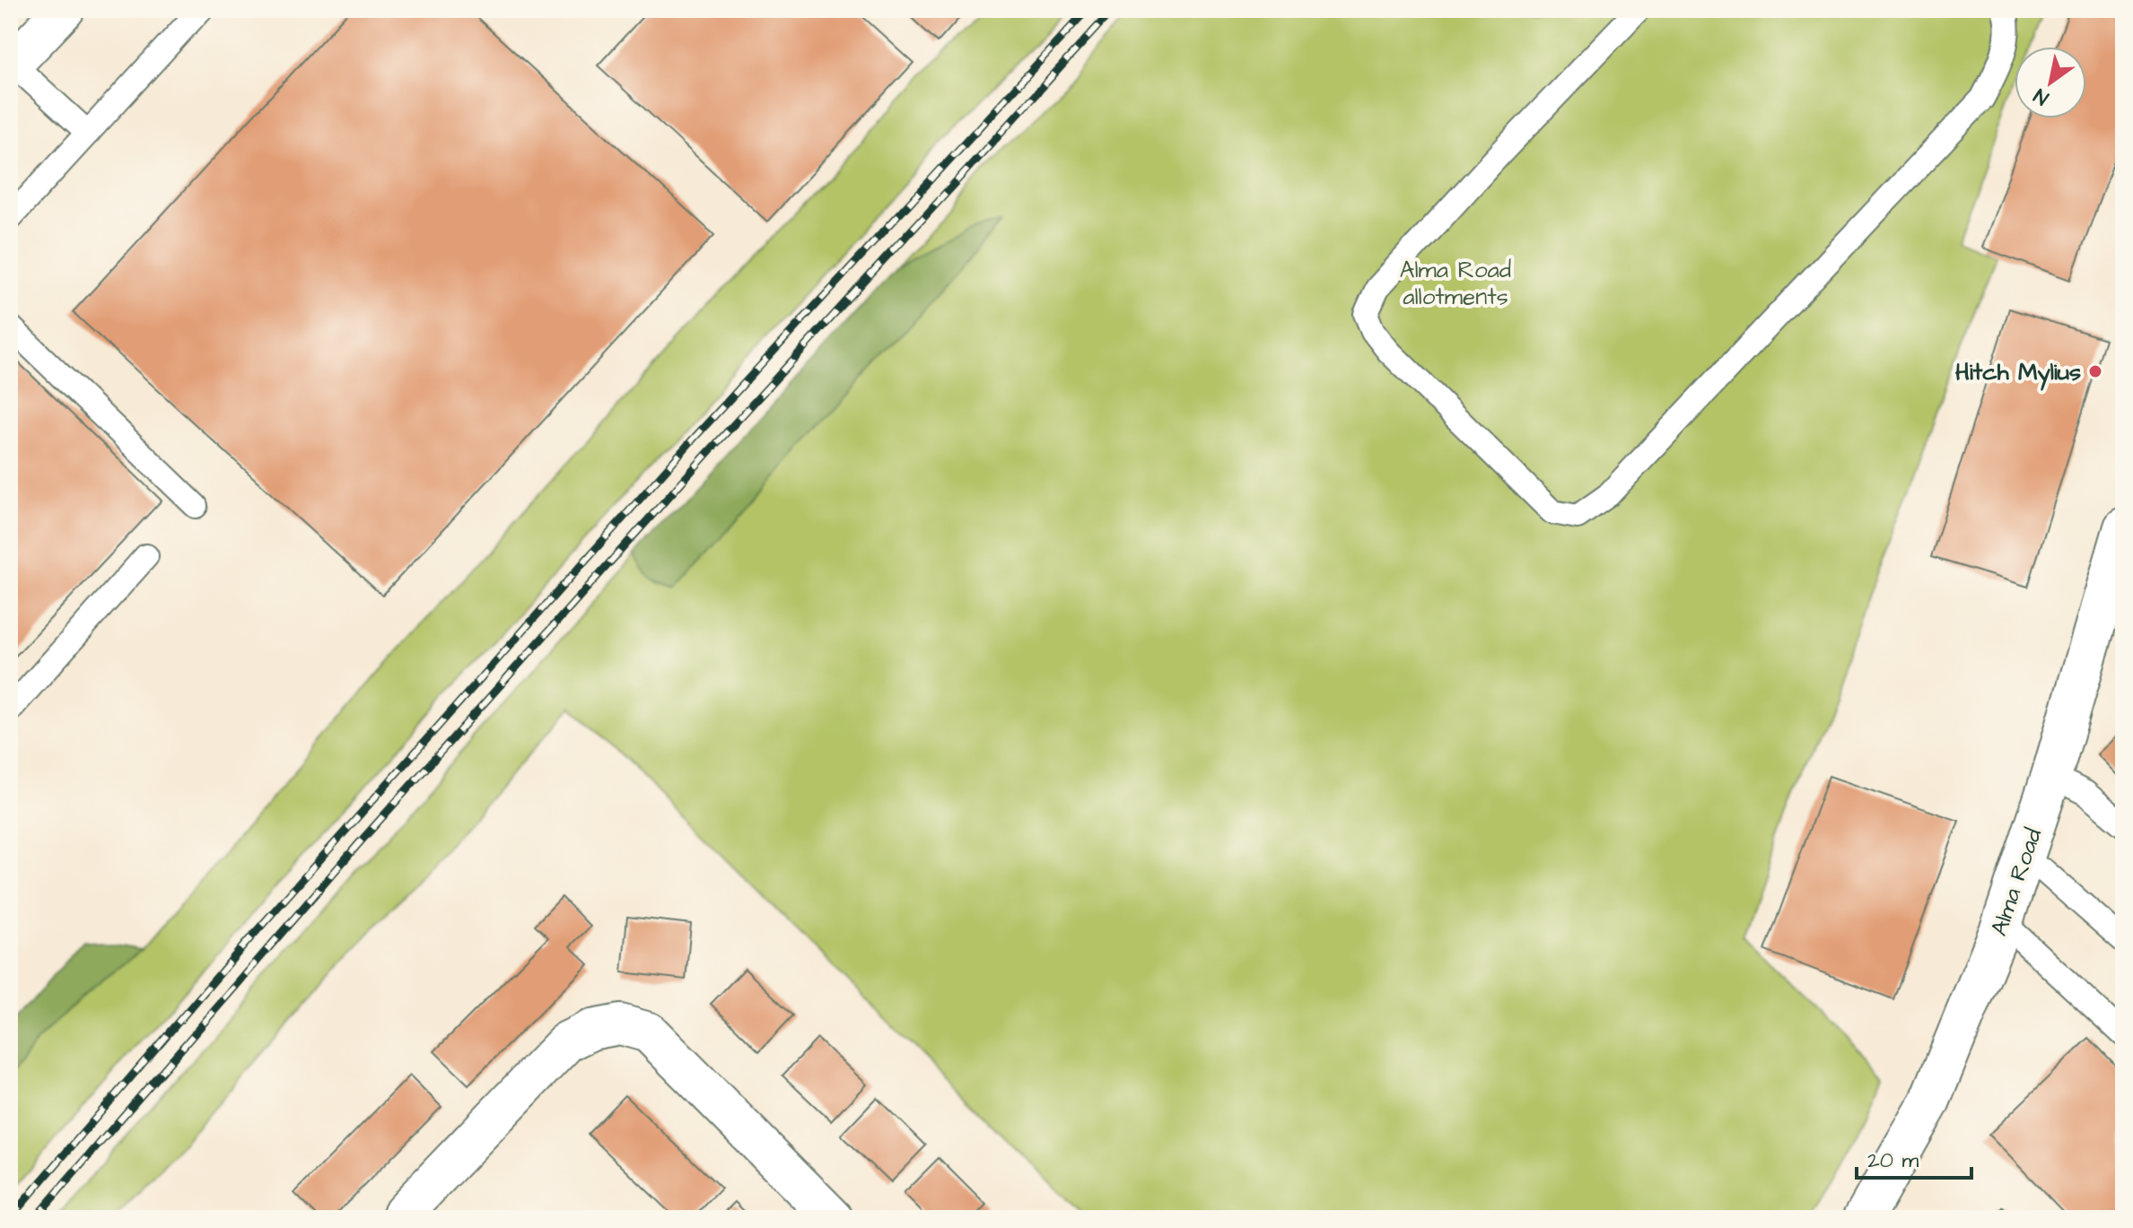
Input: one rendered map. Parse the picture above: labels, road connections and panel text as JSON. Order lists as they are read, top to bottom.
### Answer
{
  "streets": {
    "street": ["Alma Road"]
  },
  "parks": ["Alma Road allotments"],
  "places": ["Hitch Mylius"],
  "scale_bar": "20 m",
  "north": "bottom left"
}
